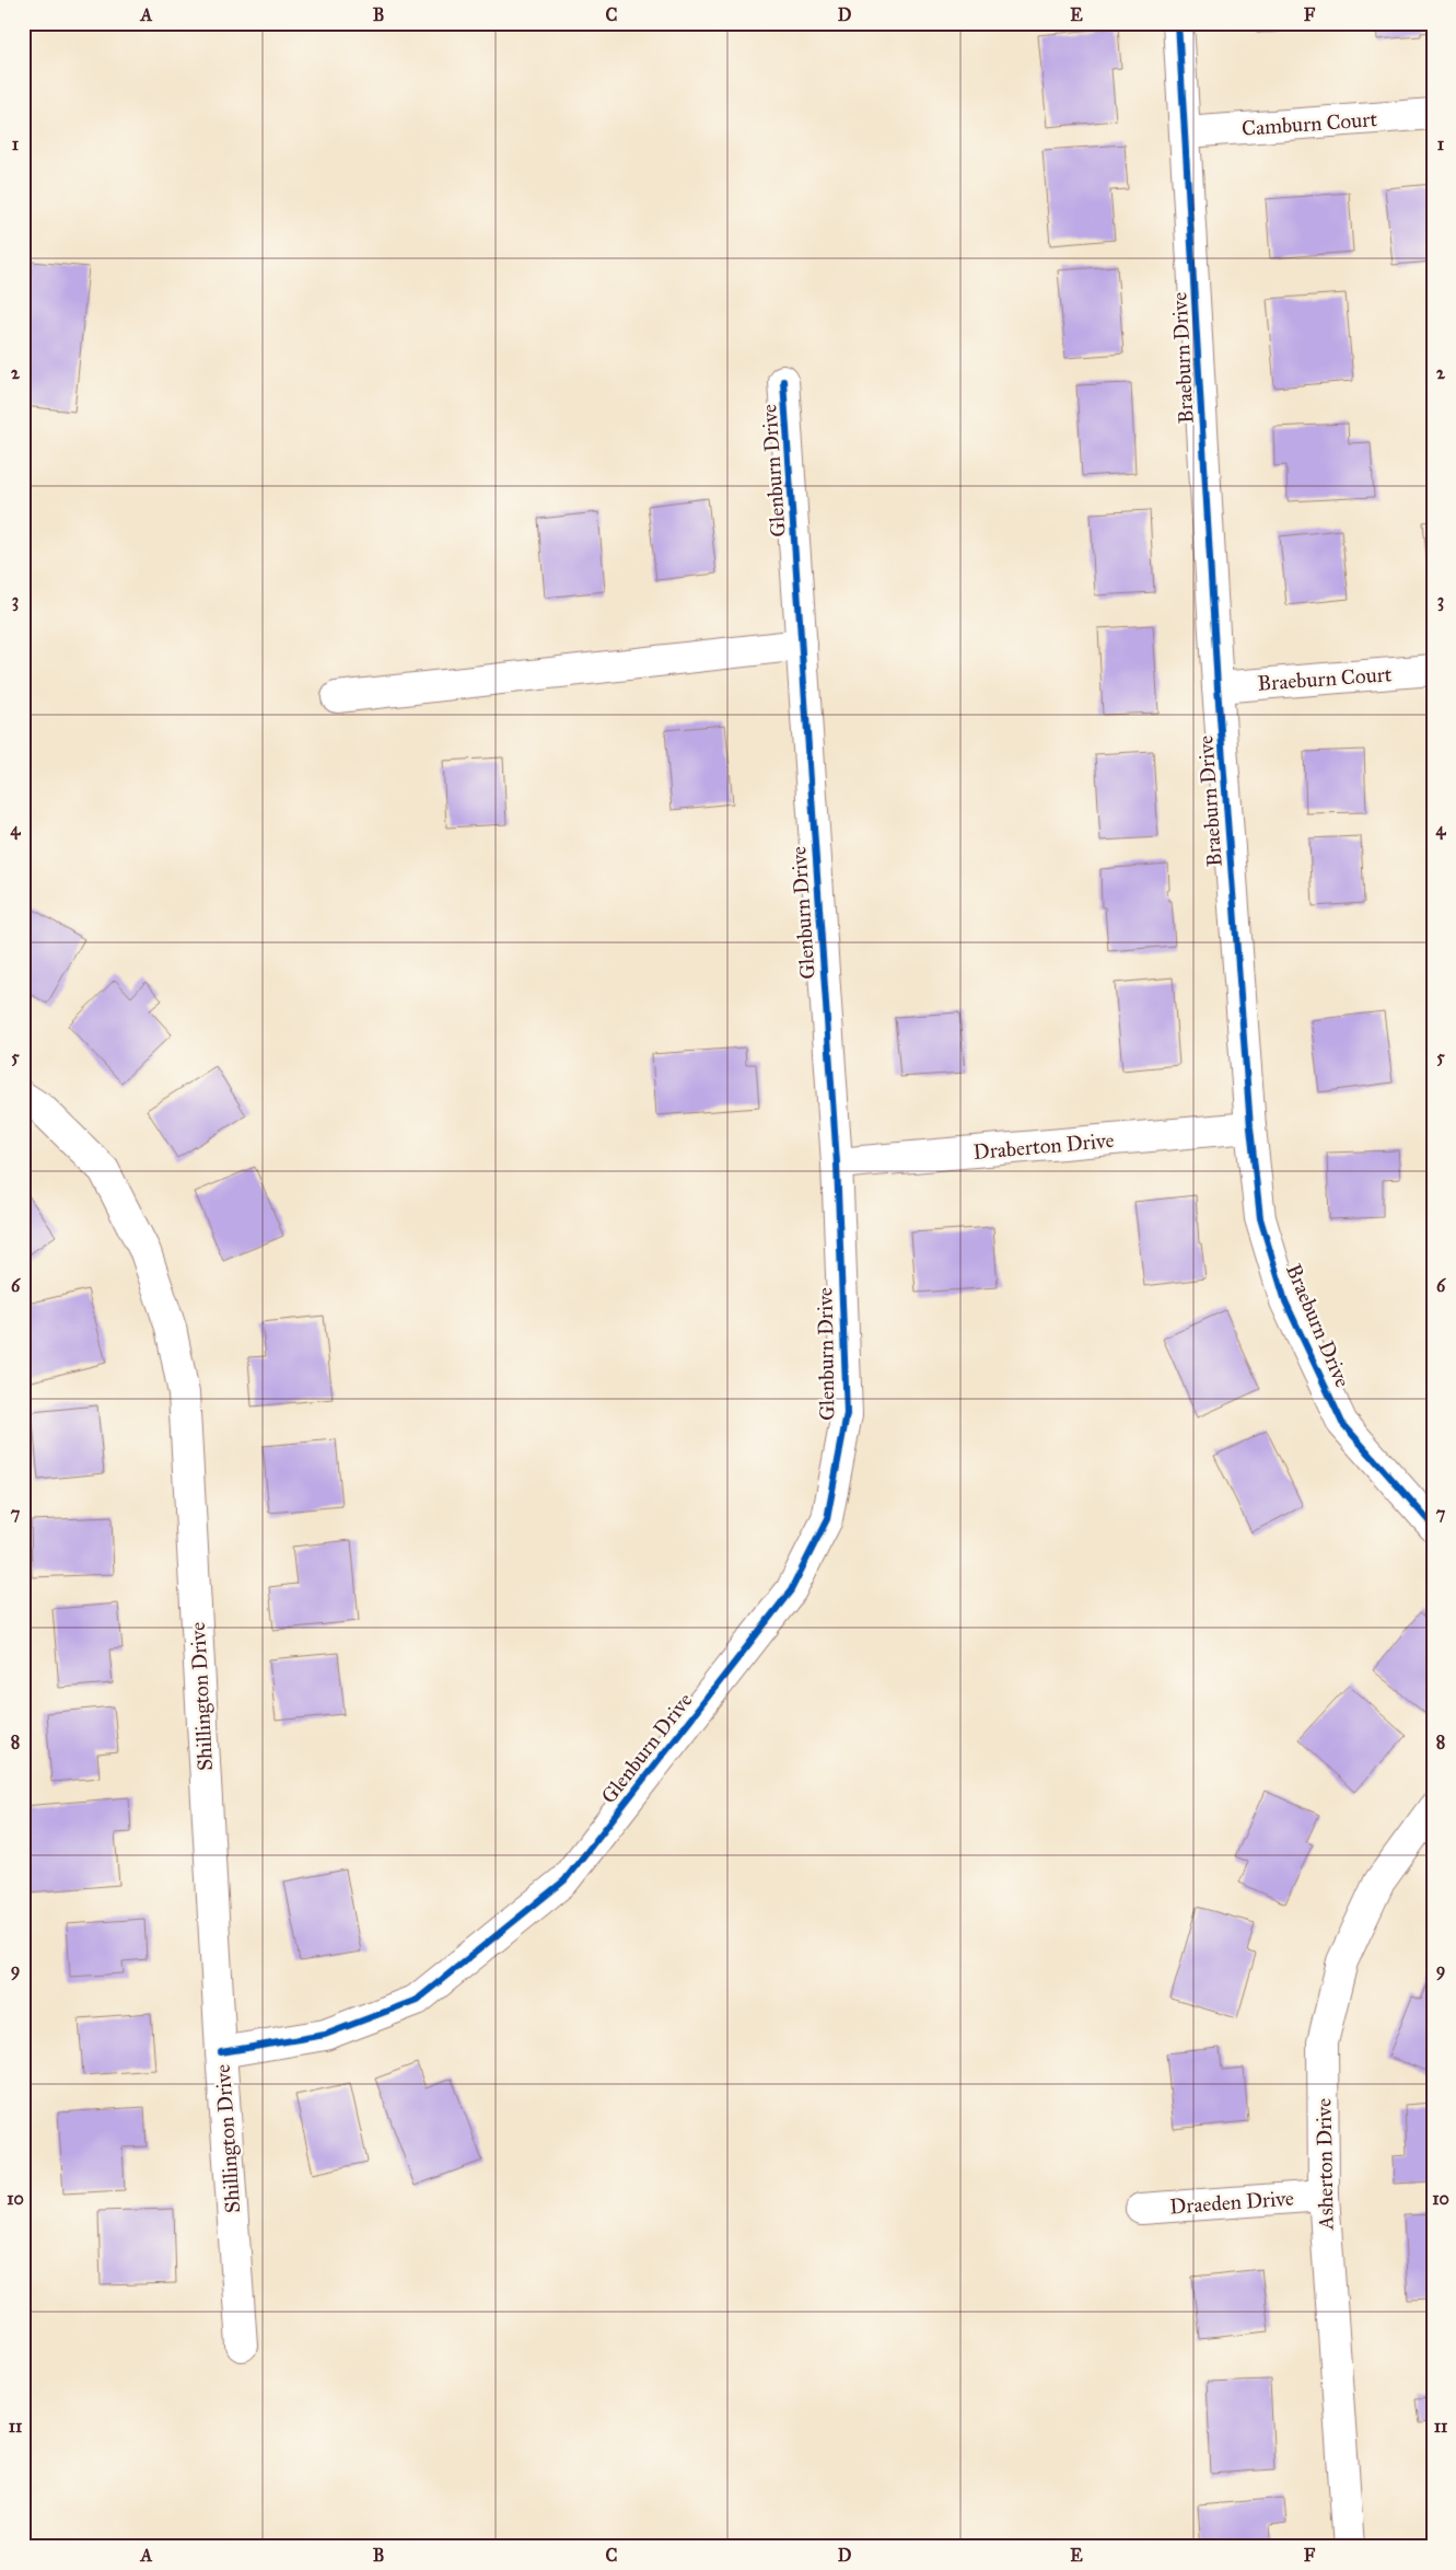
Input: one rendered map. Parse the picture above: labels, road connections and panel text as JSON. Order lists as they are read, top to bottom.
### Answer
{
  "streets": {
    "street": [
      "Camburn Court",
      "Braeburn Drive",
      "Glenburn Drive",
      "Braeburn Court",
      "Draberton Drive",
      "Shillington Drive",
      "Asherton Drive",
      "Draeden Drive"
    ]
  },
  "crossings": [
    ["Camburn Court", "Braeburn Drive"],
    ["Braeburn Drive", "Braeburn Court"],
    ["Braeburn Drive", "Draberton Drive"],
    ["Glenburn Drive", "Draberton Drive"],
    ["Glenburn Drive", "Shillington Drive"],
    ["Asherton Drive", "Draeden Drive"]
  ],
  "grid": {
    "columns": [
      "A",
      "B",
      "C",
      "D",
      "E",
      "F"
    ],
    "rows": [
      "1",
      "2",
      "3",
      "4",
      "5",
      "6",
      "7",
      "8",
      "9",
      "10",
      "11"
    ]
  }
}
